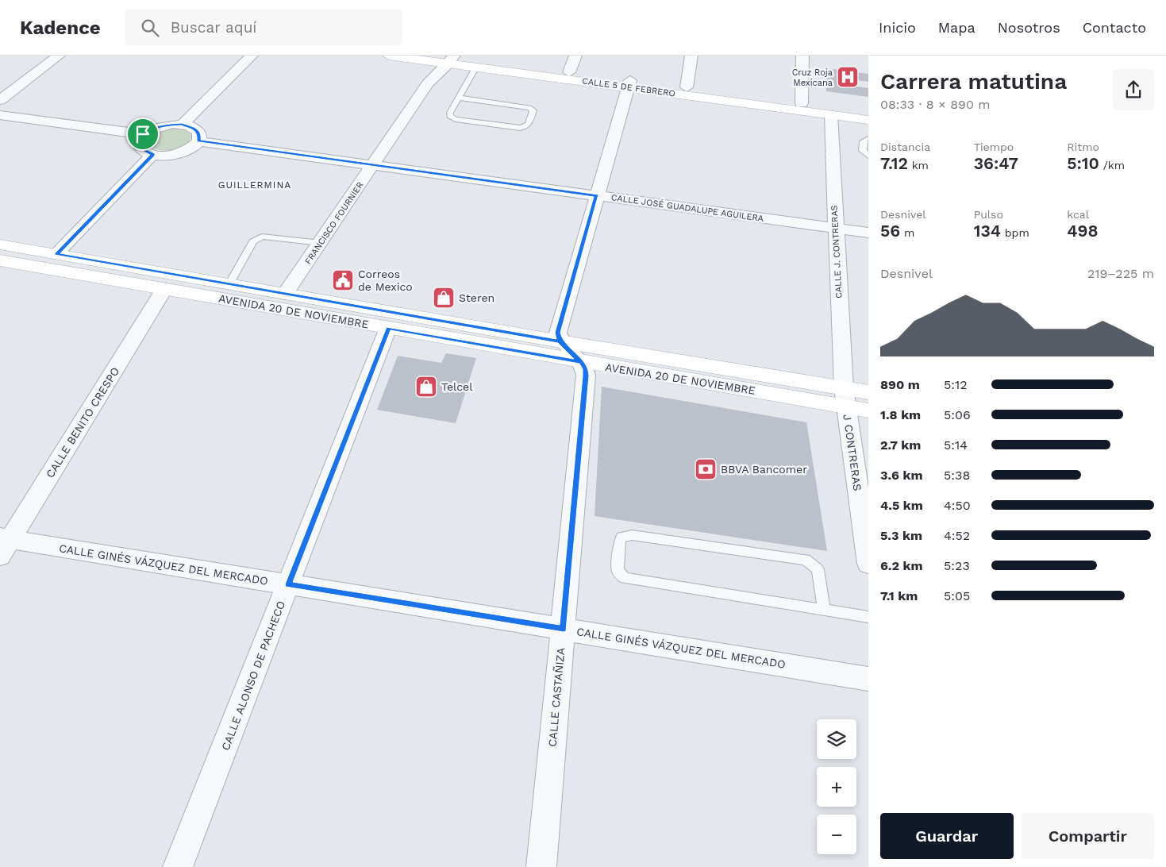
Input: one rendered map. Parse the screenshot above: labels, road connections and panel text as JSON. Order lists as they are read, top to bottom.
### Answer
{
  "streets": {
    "main road": ["CALLE 5 DE FEBRERO", "AVENIDA 20 DE NOVIEMBRE"],
    "street": [
      "CALLE JOSÉ GUADALUPE AGUILERA",
      "FRANCISCO FOURNIER",
      "CALLE J. CONTRERAS",
      "CALLE BENITO CRESPO",
      "J CONTRERAS",
      "CALLE GINÉS VÁZQUEZ DEL MERCADO",
      "CALLE ALONSO DE PACHECO",
      "CALLE CASTAÑIZA"
    ]
  },
  "crossings": [
    ["CALLE 5 DE FEBRERO", "FRANCISCO FOURNIER"],
    ["CALLE 5 DE FEBRERO", "CALLE J. CONTRERAS"],
    ["CALLE JOSÉ GUADALUPE AGUILERA", "FRANCISCO FOURNIER"],
    ["CALLE JOSÉ GUADALUPE AGUILERA", "CALLE J. CONTRERAS"],
    ["FRANCISCO FOURNIER", "AVENIDA 20 DE NOVIEMBRE"],
    ["CALLE J. CONTRERAS", "AVENIDA 20 DE NOVIEMBRE"],
    ["CALLE J. CONTRERAS", "J CONTRERAS"],
    ["AVENIDA 20 DE NOVIEMBRE", "CALLE BENITO CRESPO"],
    ["AVENIDA 20 DE NOVIEMBRE", "J CONTRERAS"],
    ["AVENIDA 20 DE NOVIEMBRE", "CALLE ALONSO DE PACHECO"],
    ["AVENIDA 20 DE NOVIEMBRE", "CALLE CASTAÑIZA"],
    ["CALLE BENITO CRESPO", "CALLE GINÉS VÁZQUEZ DEL MERCADO"],
    ["CALLE GINÉS VÁZQUEZ DEL MERCADO", "CALLE ALONSO DE PACHECO"],
    ["CALLE GINÉS VÁZQUEZ DEL MERCADO", "CALLE CASTAÑIZA"]
  ],
  "districts": ["GUILLERMINA"],
  "places": {
    "hospital": ["Cruz Roja Mexicana"],
    "public building": ["Correos de Mexico"],
    "shop": ["Steren", "Telcel"],
    "bank": ["BBVA Bancomer"]
  },
  "page": {
    "header": "Kadence",
    "search": "Buscar aquí",
    "nav": [
      "Inicio",
      "Mapa",
      "Nosotros",
      "Contacto"
    ],
    "heading": ["Carrera matutina", "08:33 · 8 × 890 m"],
    "stats": [
      ["Distancia", "7.12 km"],
      ["Tiempo", "36:47"],
      ["Ritmo", "5:10 /km"],
      ["Desnivel", "56 m"],
      ["Pulso", "134 bpm"],
      ["kcal", "498"]
    ],
    "chart": ["Desnivel", "219–225 m"],
    "list": [
      {
        "name": "890 m",
        "note": "5:12"
      },
      {
        "name": "1.8 km",
        "note": "5:06"
      },
      {
        "name": "2.7 km",
        "note": "5:14"
      },
      {
        "name": "3.6 km",
        "note": "5:38"
      },
      {
        "name": "4.5 km",
        "note": "4:50"
      },
      {
        "name": "5.3 km",
        "note": "4:52"
      },
      {
        "name": "6.2 km",
        "note": "5:23"
      },
      {
        "name": "7.1 km",
        "note": "5:05"
      }
    ],
    "map_buttons": ["+", "−"],
    "buttons": ["Guardar", "Compartir"]
  }
}
